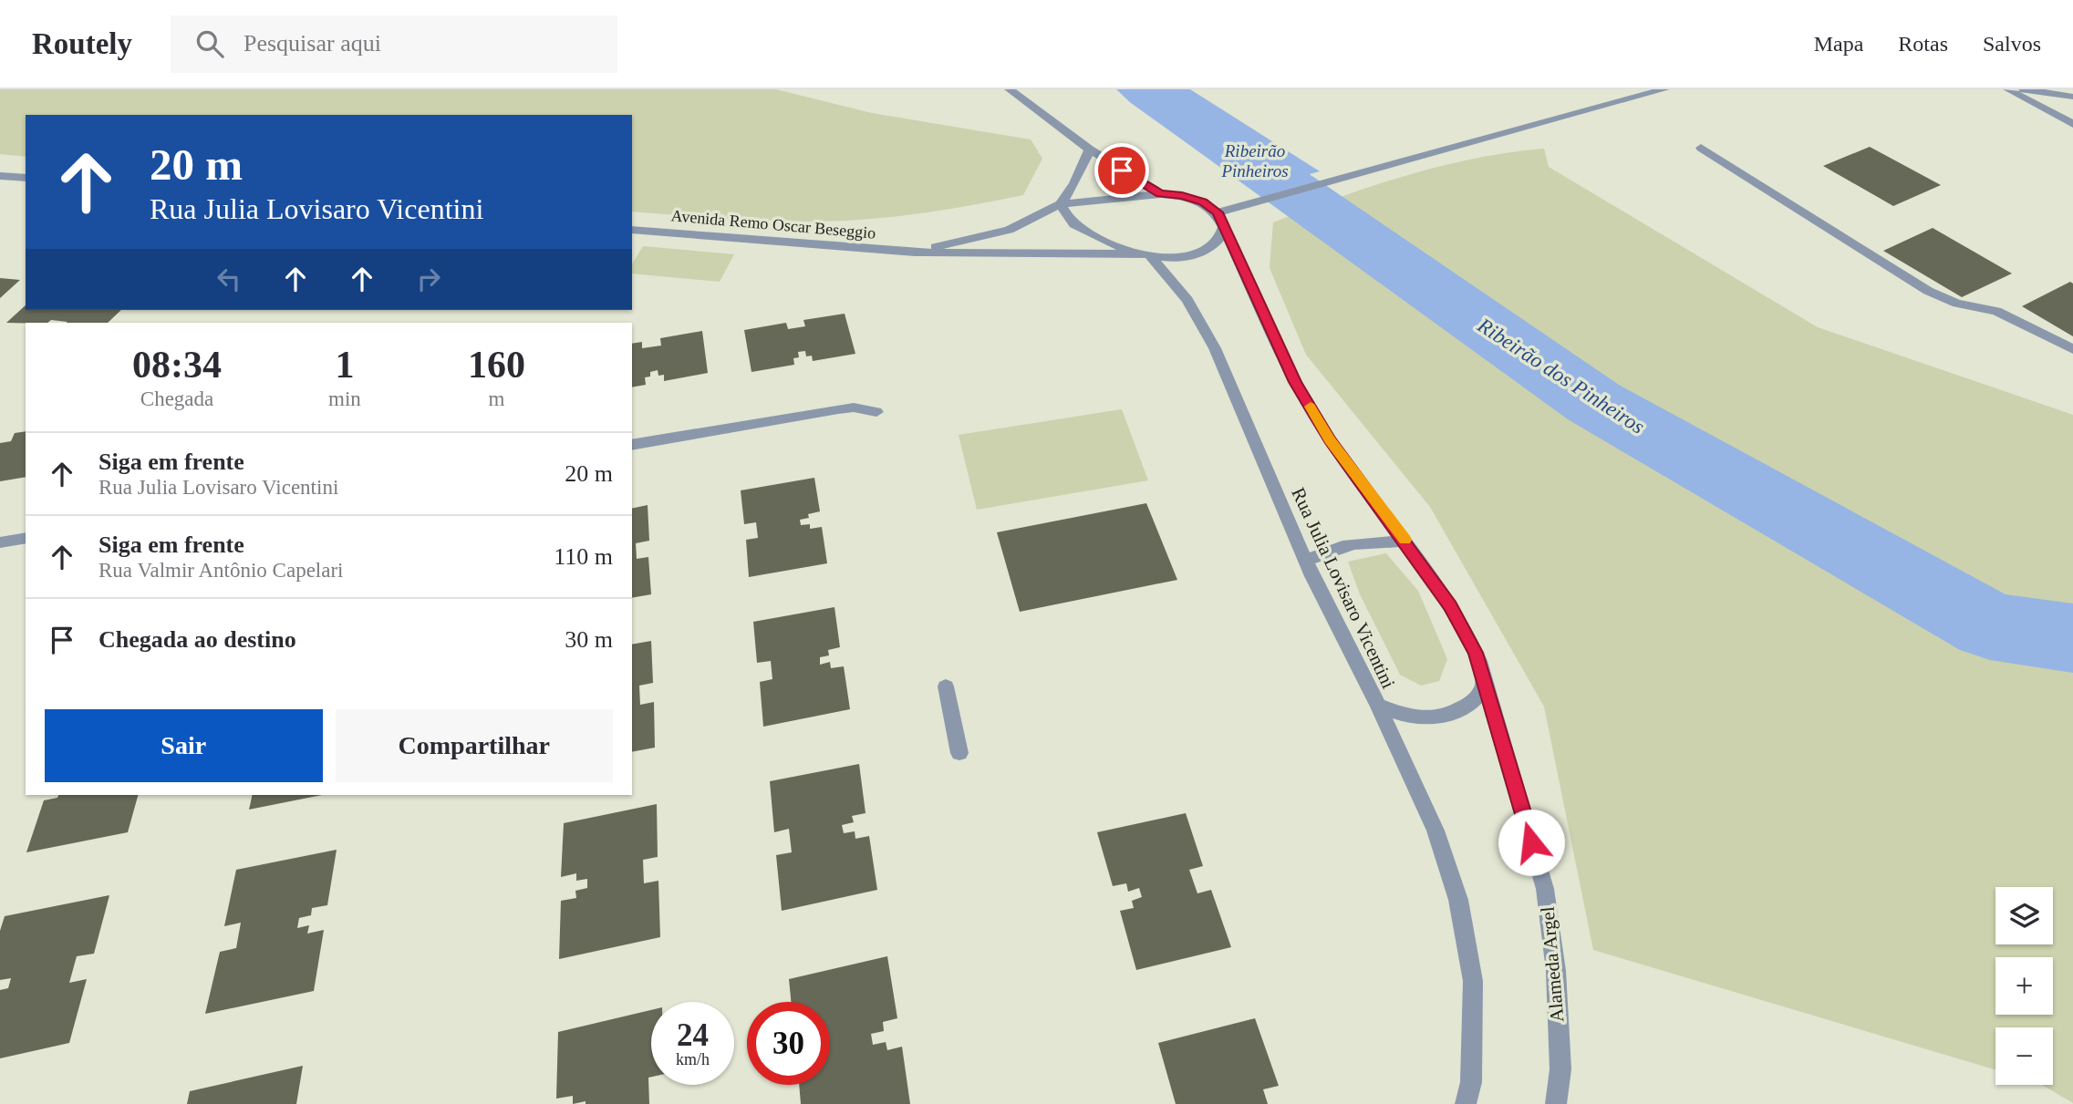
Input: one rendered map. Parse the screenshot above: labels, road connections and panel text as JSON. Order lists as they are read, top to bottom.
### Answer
{
  "streets": {
    "street": ["Avenida Remo Oscar Beseggio", "Rua Julia Lovisaro Vicentini", "Alameda Argel"]
  },
  "crossings": [
    ["Avenida Remo Oscar Beseggio", "Rua Julia Lovisaro Vicentini"],
    ["Rua Julia Lovisaro Vicentini", "Alameda Argel"]
  ],
  "water": ["Ribeirão Pinheiros", "Ribeirão dos Pinheiros"],
  "page": {
    "header": "Routely",
    "search": "Pesquisar aqui",
    "nav": ["Mapa", "Rotas", "Salvos"],
    "turn": ["20 m", "Rua Julia Lovisaro Vicentini"],
    "eta": [
      "08:34",
      "Chegada",
      "1",
      "min",
      "160",
      "m"
    ],
    "list": [
      {
        "name": "Siga em frente",
        "note": "Rua Julia Lovisaro Vicentini",
        "value": "20 m"
      },
      {
        "name": "Siga em frente",
        "note": "Rua Valmir Antônio Capelari",
        "value": "110 m"
      },
      {
        "name": "Chegada ao destino",
        "value": "30 m"
      }
    ],
    "buttons": ["Sair", "Compartilhar"],
    "map_buttons": ["+", "−"],
    "speed": "24 km/h",
    "limit": "30"
  }
}
